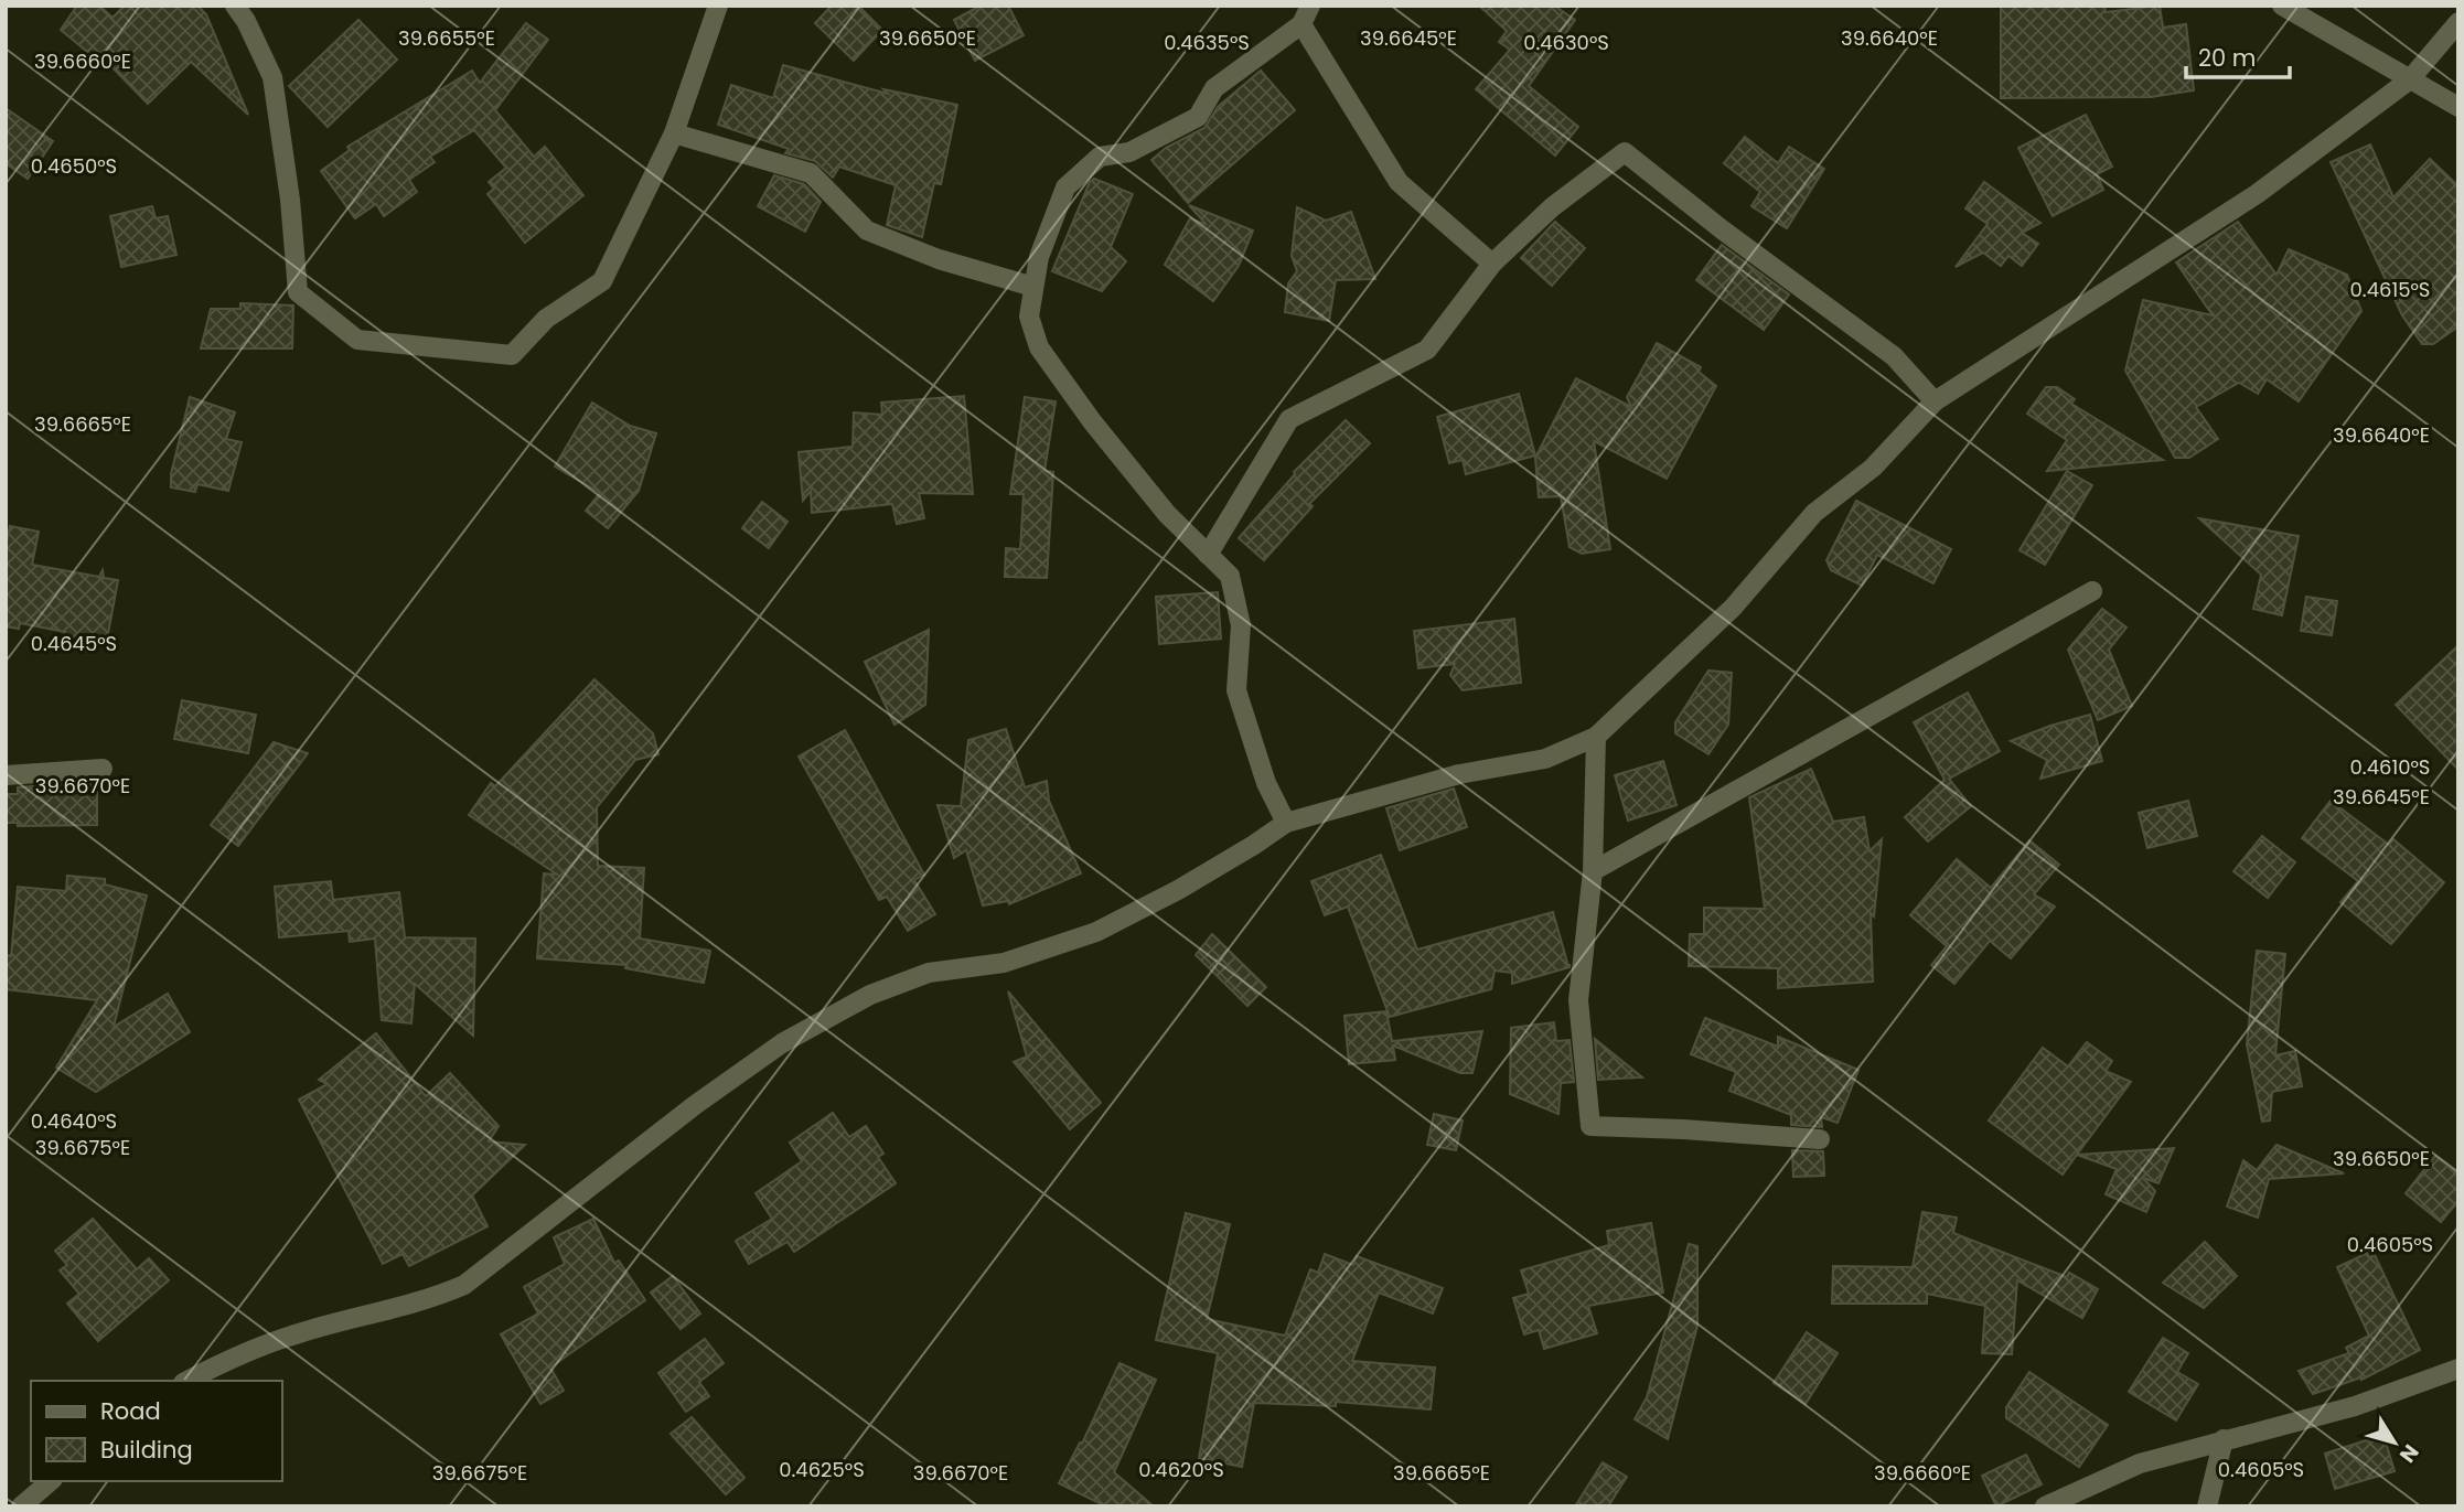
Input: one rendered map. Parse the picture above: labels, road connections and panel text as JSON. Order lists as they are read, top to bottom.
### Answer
{
  "legend": ["Road", "Building"],
  "scale_bar": "20 m",
  "north": "bottom right",
  "coordinates": [
    "39.6655°E",
    "39.6650°E",
    "39.6645°E",
    "39.6640°E",
    "0.4635°S",
    "0.4630°S",
    "39.6660°E",
    "0.4650°S",
    "0.4615°S",
    "39.6665°E",
    "0.4645°S",
    "0.4610°S",
    "39.6670°E",
    "0.4640°S",
    "39.6675°E",
    "0.4605°S",
    "0.4625°S",
    "0.4620°S"
  ]
}
